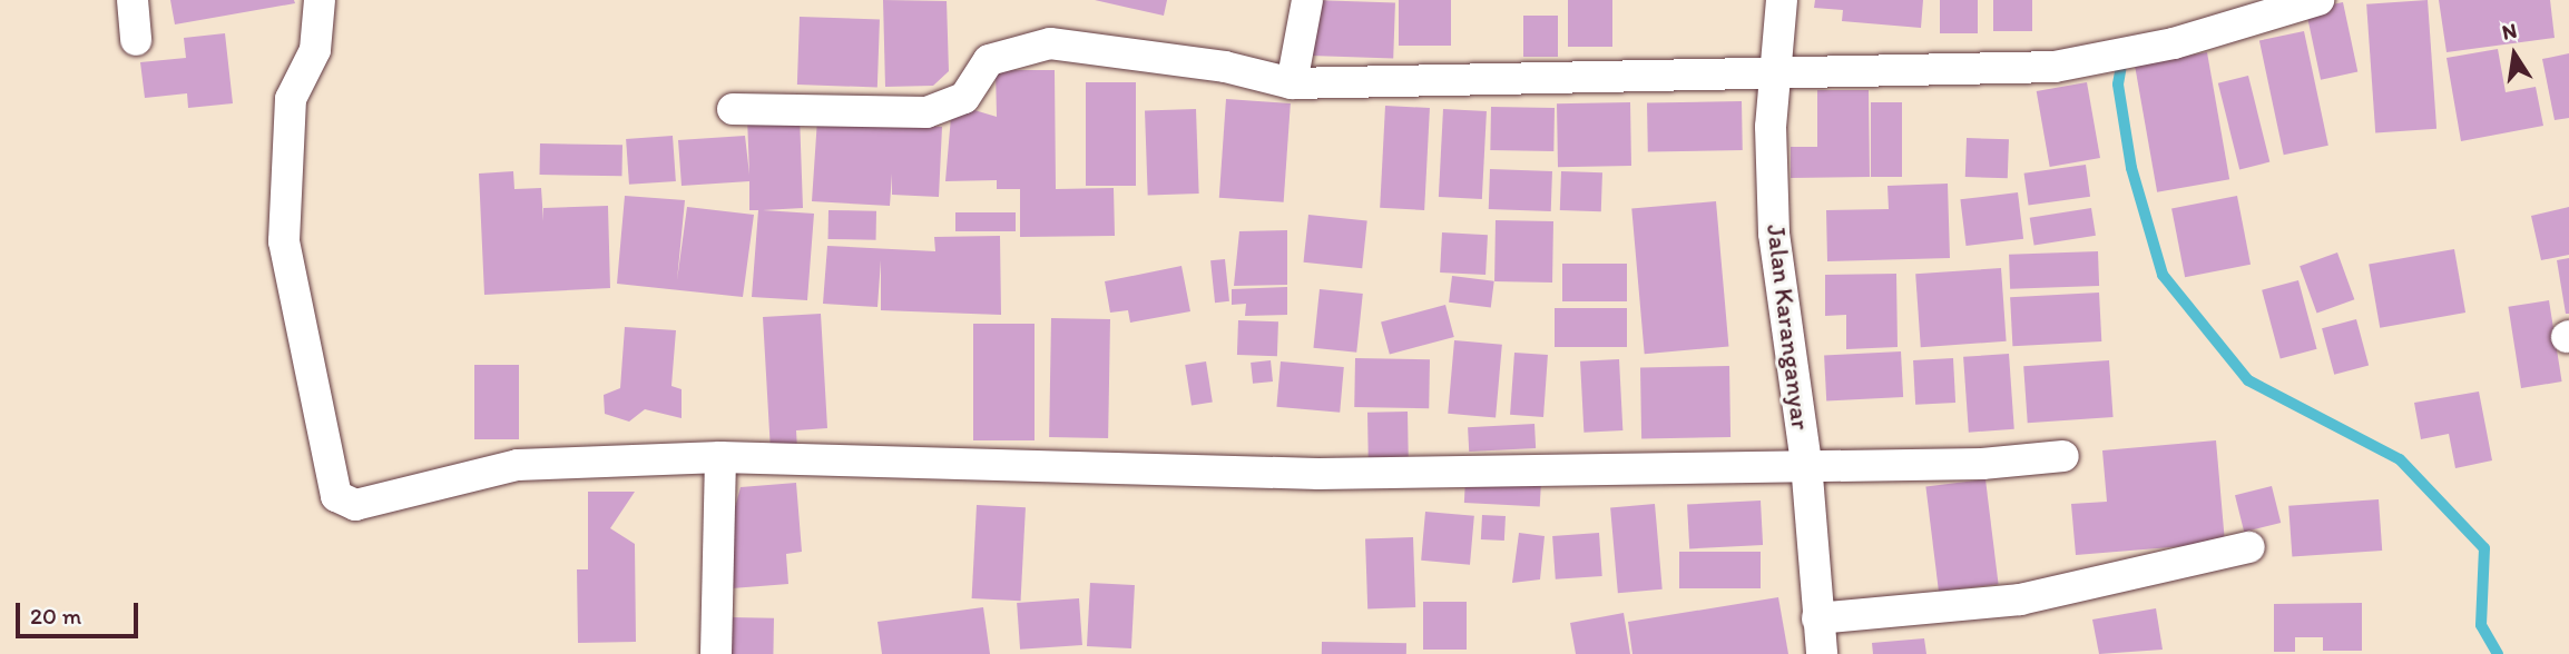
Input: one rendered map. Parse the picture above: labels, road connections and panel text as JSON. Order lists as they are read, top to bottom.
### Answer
{
  "streets": {
    "street": ["Jalan Karanganyar"]
  },
  "scale_bar": "20 m",
  "north": "top"
}
